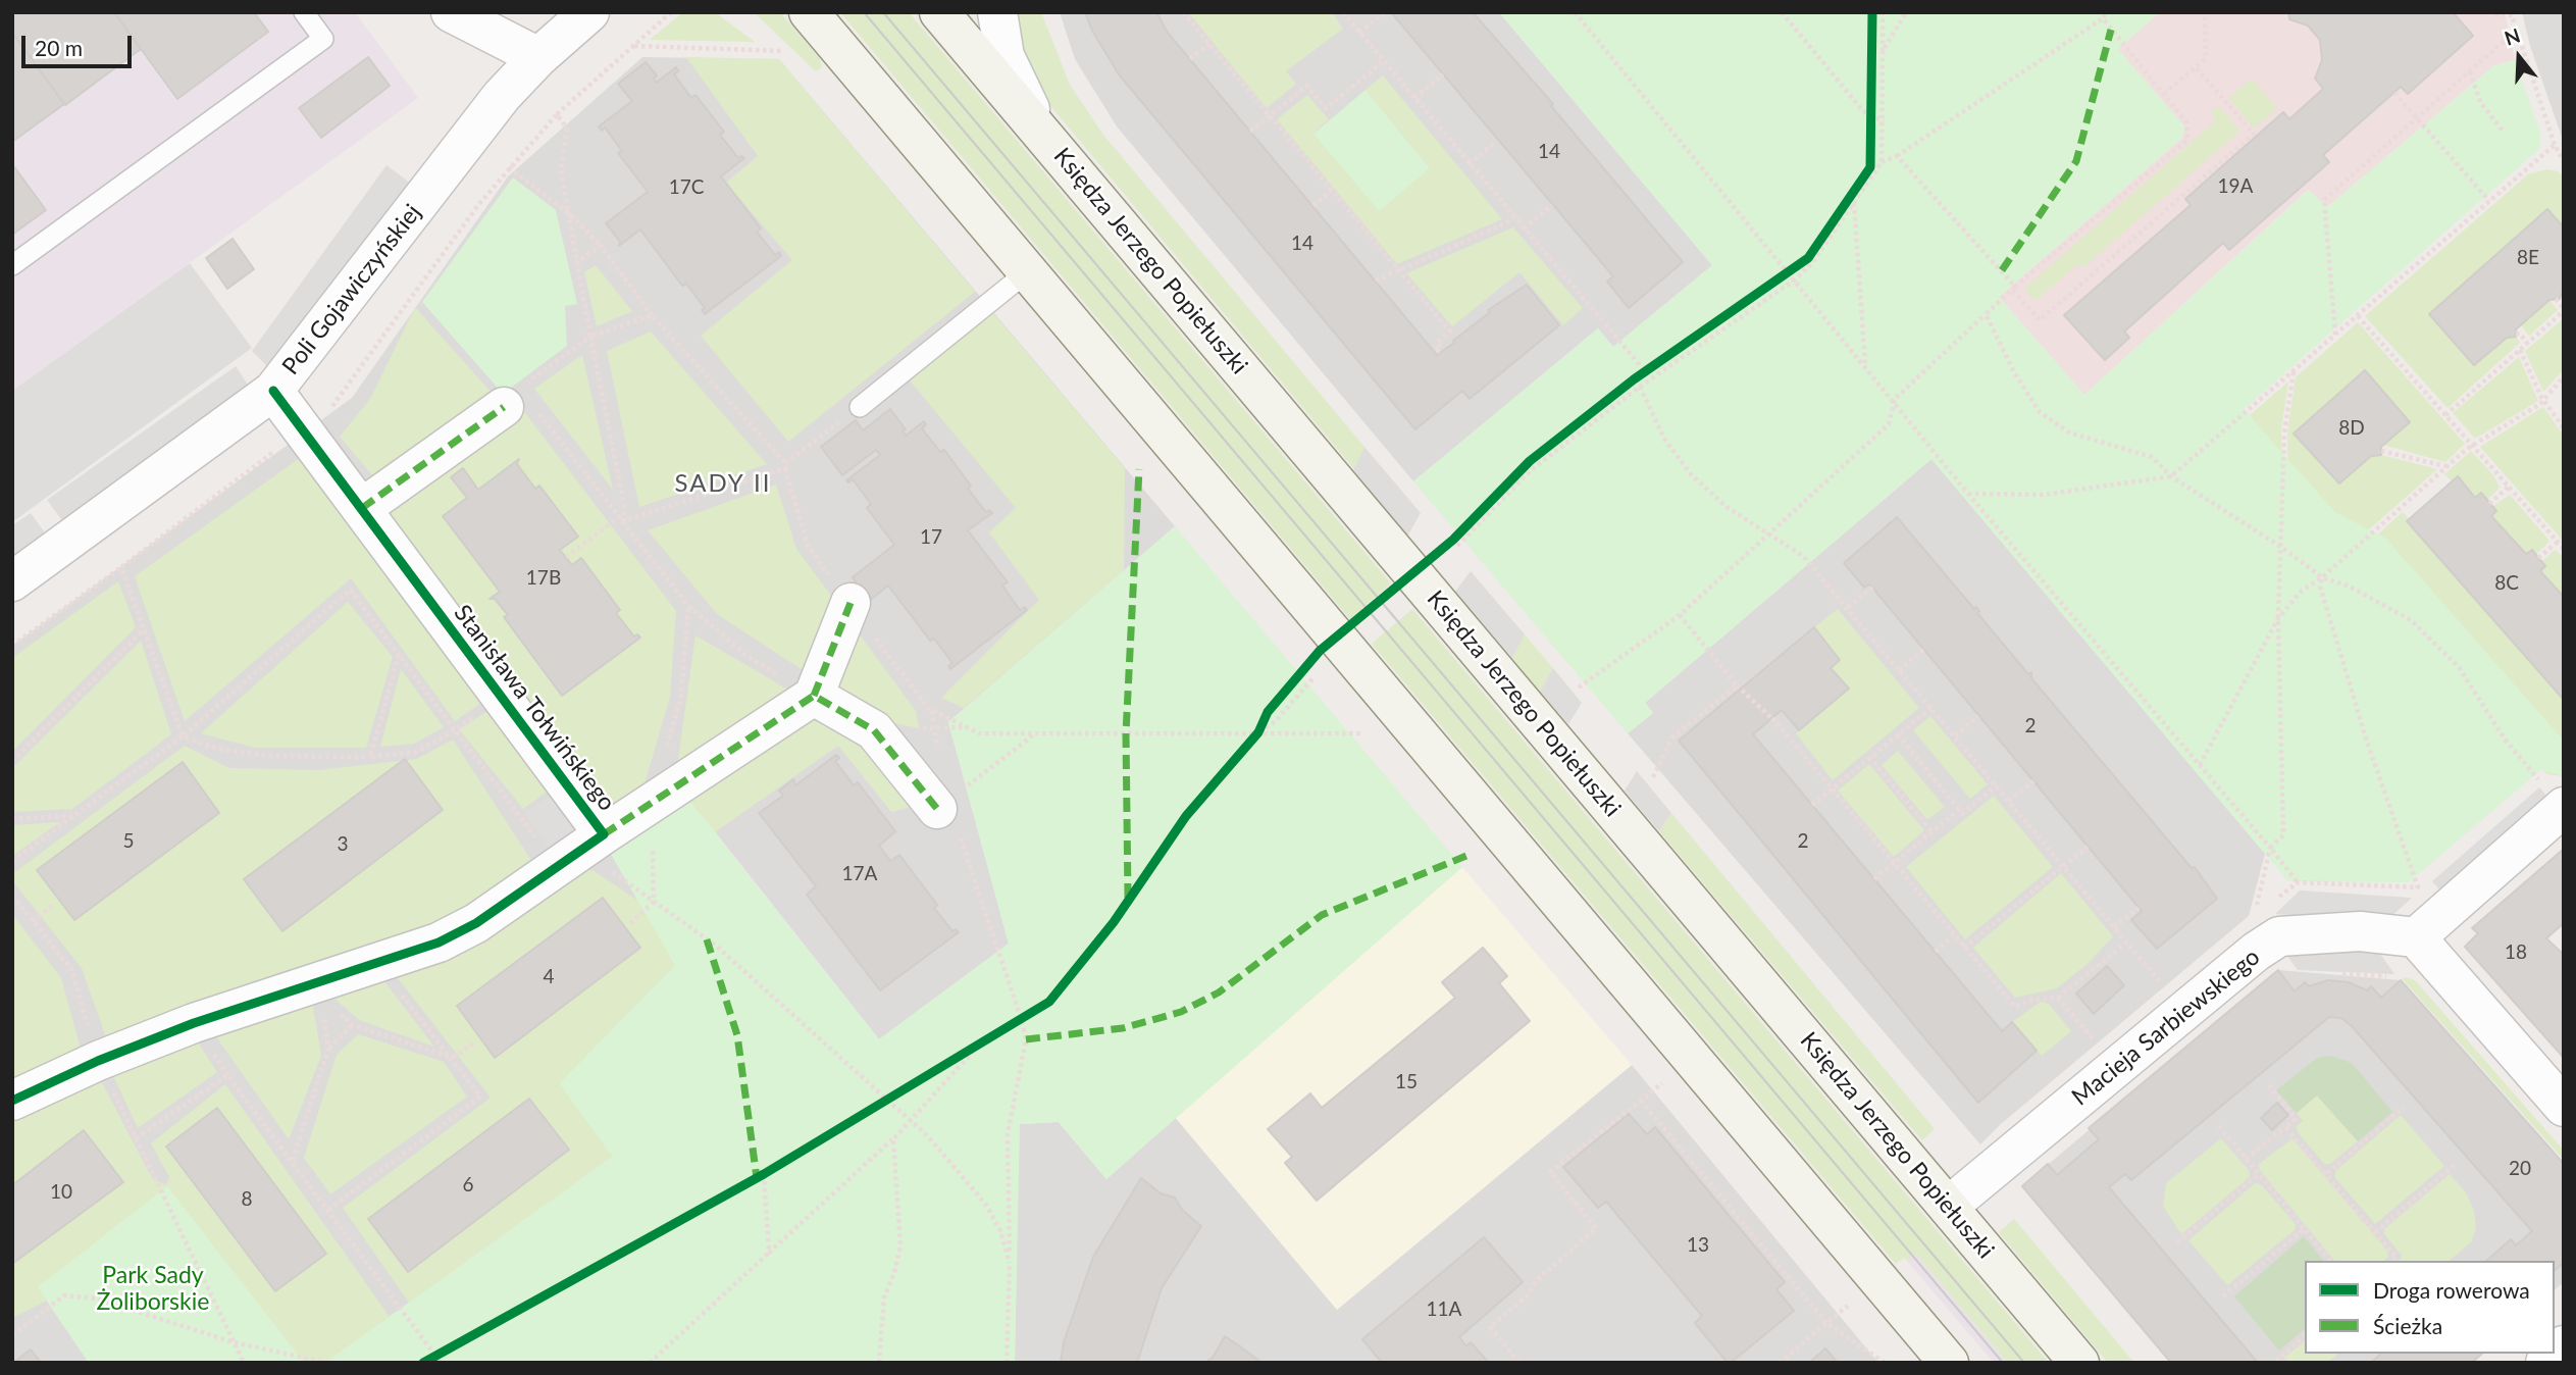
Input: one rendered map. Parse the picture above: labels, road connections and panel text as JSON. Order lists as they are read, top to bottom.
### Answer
{
  "streets": {
    "main road": ["Księdza Jerzego Popiełuszki"],
    "street": ["Poli Gojawiczyńskiej", "Stanisława Tołwińskiego", "Macieja Sarbiewskiego"]
  },
  "crossings": [
    ["Księdza Jerzego Popiełuszki", "Macieja Sarbiewskiego"],
    ["Poli Gojawiczyńskiej", "Stanisława Tołwińskiego"]
  ],
  "districts": ["SADY II"],
  "parks": ["Park Sady Żoliborskie"],
  "house_numbers": [
    "14",
    "19A",
    "17C",
    "14",
    "8E",
    "8D",
    "17",
    "17B",
    "8C",
    "2",
    "5",
    "2",
    "3",
    "17A",
    "18",
    "4",
    "15",
    "20",
    "6",
    "10",
    "8",
    "13",
    "11A"
  ],
  "legend": ["Droga rowerowa", "Ścieżka"],
  "scale_bar": "20 m",
  "north": "top"
}
